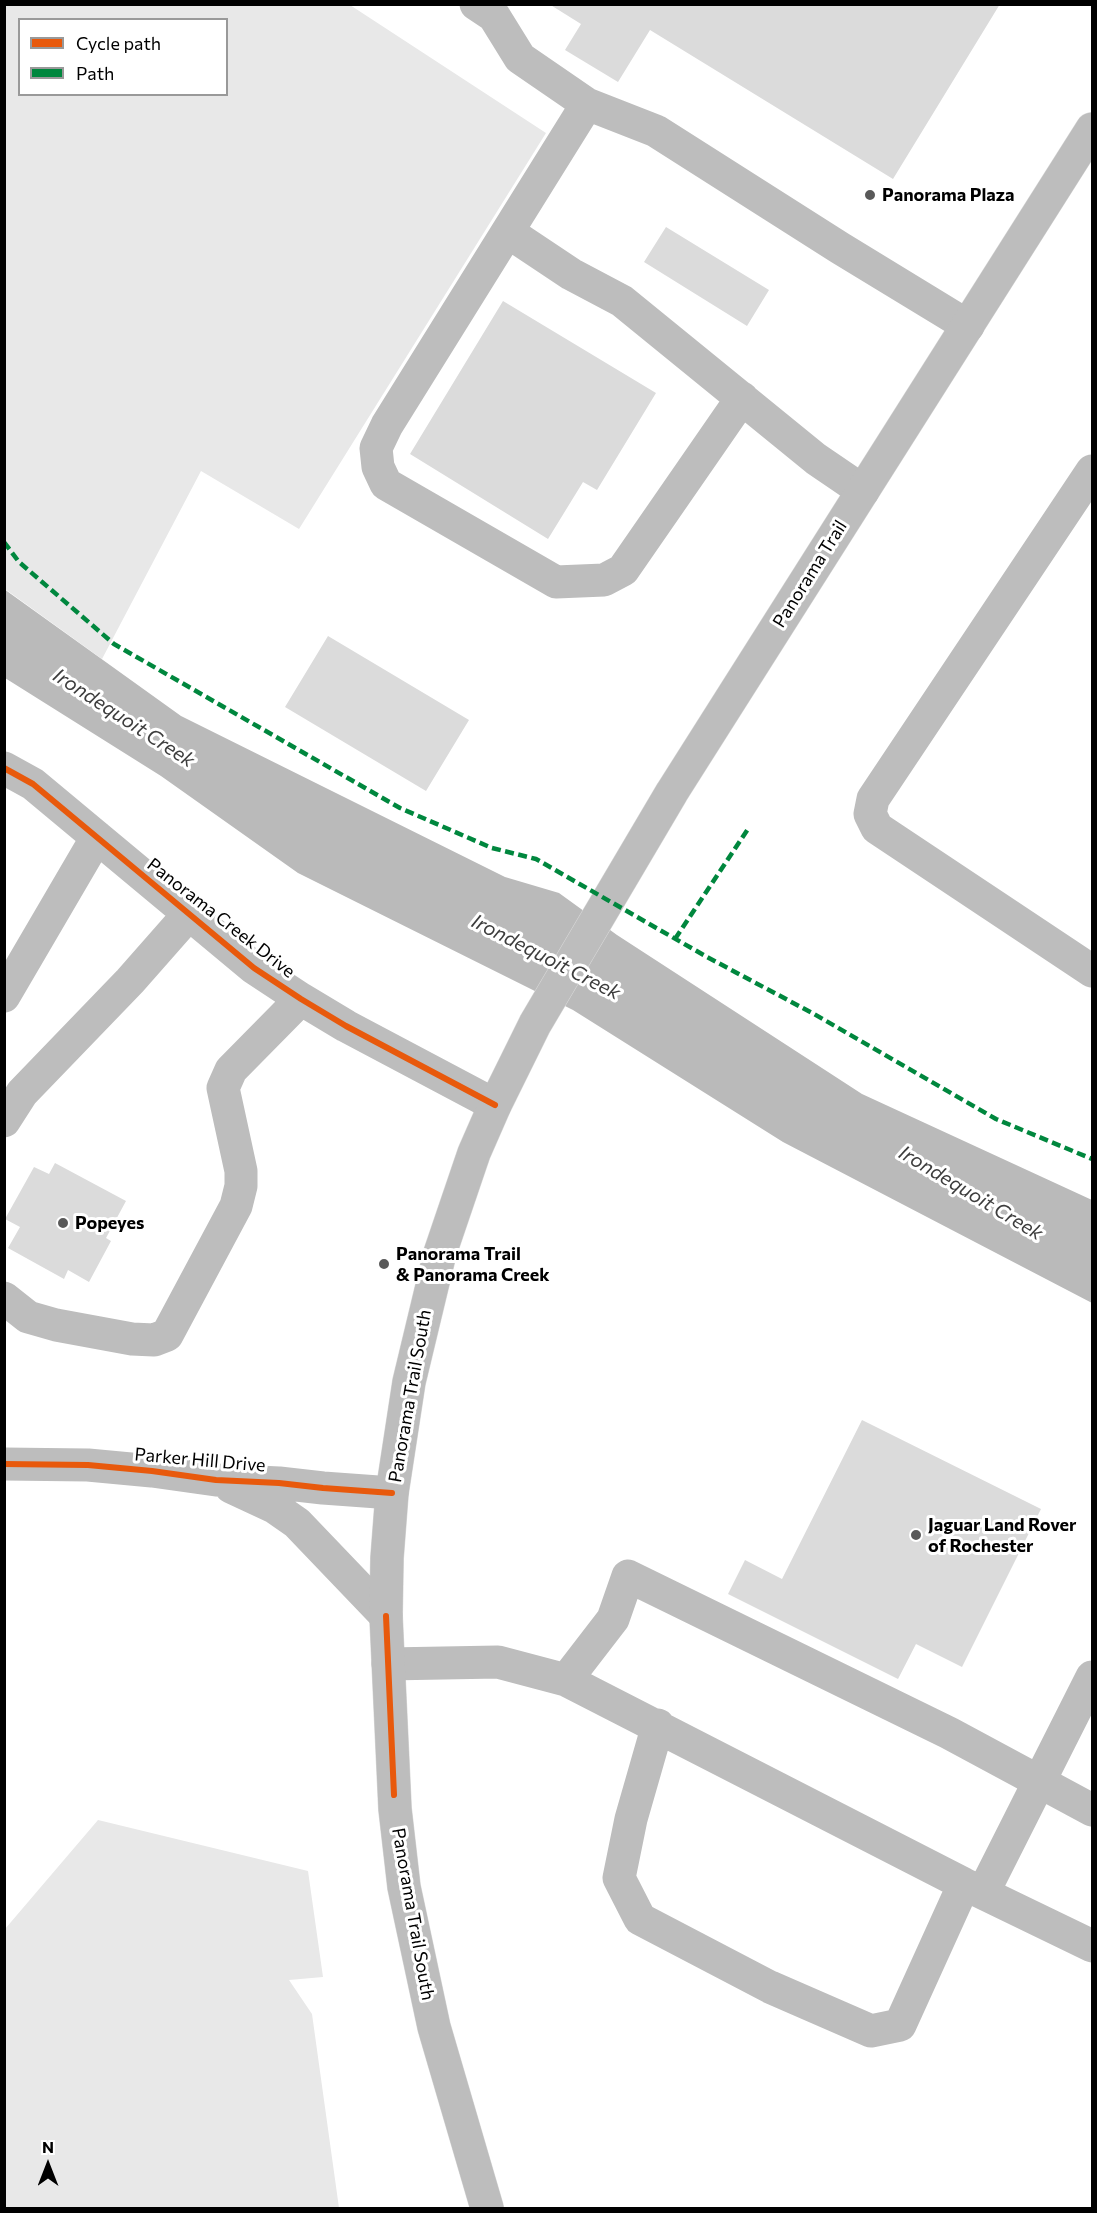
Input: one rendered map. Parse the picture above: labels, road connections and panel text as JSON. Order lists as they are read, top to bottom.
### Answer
{
  "streets": {
    "main road": [
      "Panorama Trail",
      "Panorama Creek Drive",
      "Panorama Trail South",
      "Parker Hill Drive"
    ]
  },
  "crossings": [
    ["Panorama Trail", "Panorama Trail South"],
    ["Panorama Creek Drive", "Panorama Trail South"],
    ["Panorama Trail South", "Parker Hill Drive"]
  ],
  "water": ["Irondequoit Creek"],
  "places": [
    "Panorama Plaza",
    "Popeyes",
    "Panorama Trail & Panorama Creek",
    "Jaguar Land Rover of Rochester"
  ],
  "legend": ["Cycle path", "Path"],
  "north": "top"
}
